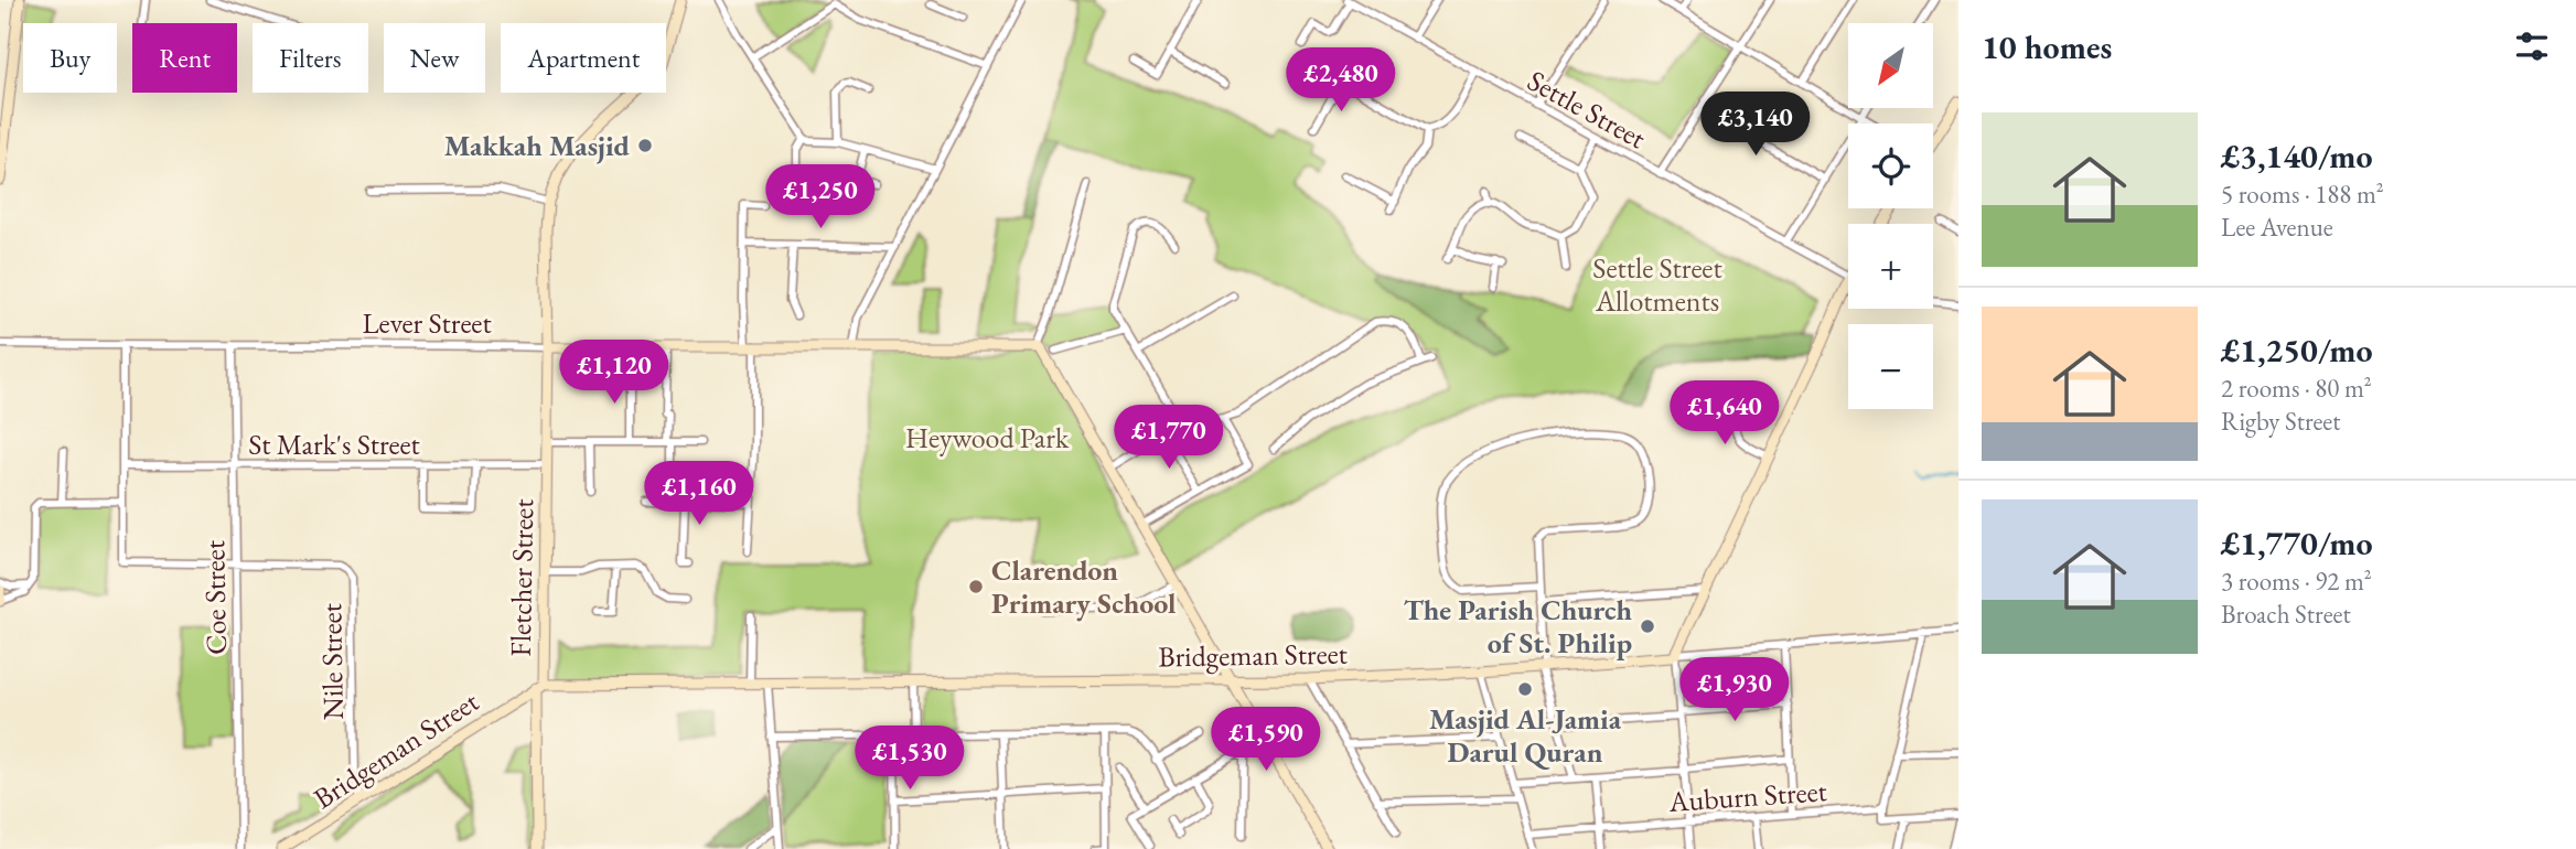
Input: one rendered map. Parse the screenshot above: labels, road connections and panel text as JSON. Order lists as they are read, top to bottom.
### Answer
{
  "streets": {
    "street": [
      "Settle Street",
      "Lever Street",
      "St Mark's Street",
      "Fletcher Street",
      "Coe Street",
      "Bridgeman Street",
      "Nile Street",
      "Auburn Street"
    ]
  },
  "crossings": [
    ["Lever Street", "Fletcher Street"],
    ["Lever Street", "Coe Street"],
    ["St Mark's Street", "Fletcher Street"],
    ["St Mark's Street", "Coe Street"],
    ["Fletcher Street", "Bridgeman Street"],
    ["Coe Street", "Nile Street"],
    ["Bridgeman Street", "Nile Street"]
  ],
  "parks": ["Settle Street Allotments", "Heywood Park"],
  "places": [
    "Makkah Masjid",
    "Clarendon Primary School",
    "The Parish Church of St. Philip",
    "Masjid Al-Jamia Darul Quran"
  ],
  "north": "bottom left",
  "page": {
    "heading": "10 homes",
    "map_buttons": ["+", "−"],
    "chip": [
      "Buy",
      "Rent",
      "Filters",
      "New",
      "Apartment"
    ],
    "price": [
      "£2,480",
      "£3,140",
      "£1,250",
      "£1,120",
      "£1,640",
      "£1,770",
      "£1,160",
      "£1,930",
      "£1,590",
      "£1,530"
    ],
    "list": [
      {
        "name": "£3,140/mo",
        "note": "5 rooms · 188 m² · Lee Avenue"
      },
      {
        "name": "£1,250/mo",
        "note": "2 rooms · 80 m² · Rigby Street"
      },
      {
        "name": "£1,770/mo",
        "note": "3 rooms · 92 m² · Broach Street"
      }
    ]
  }
}
